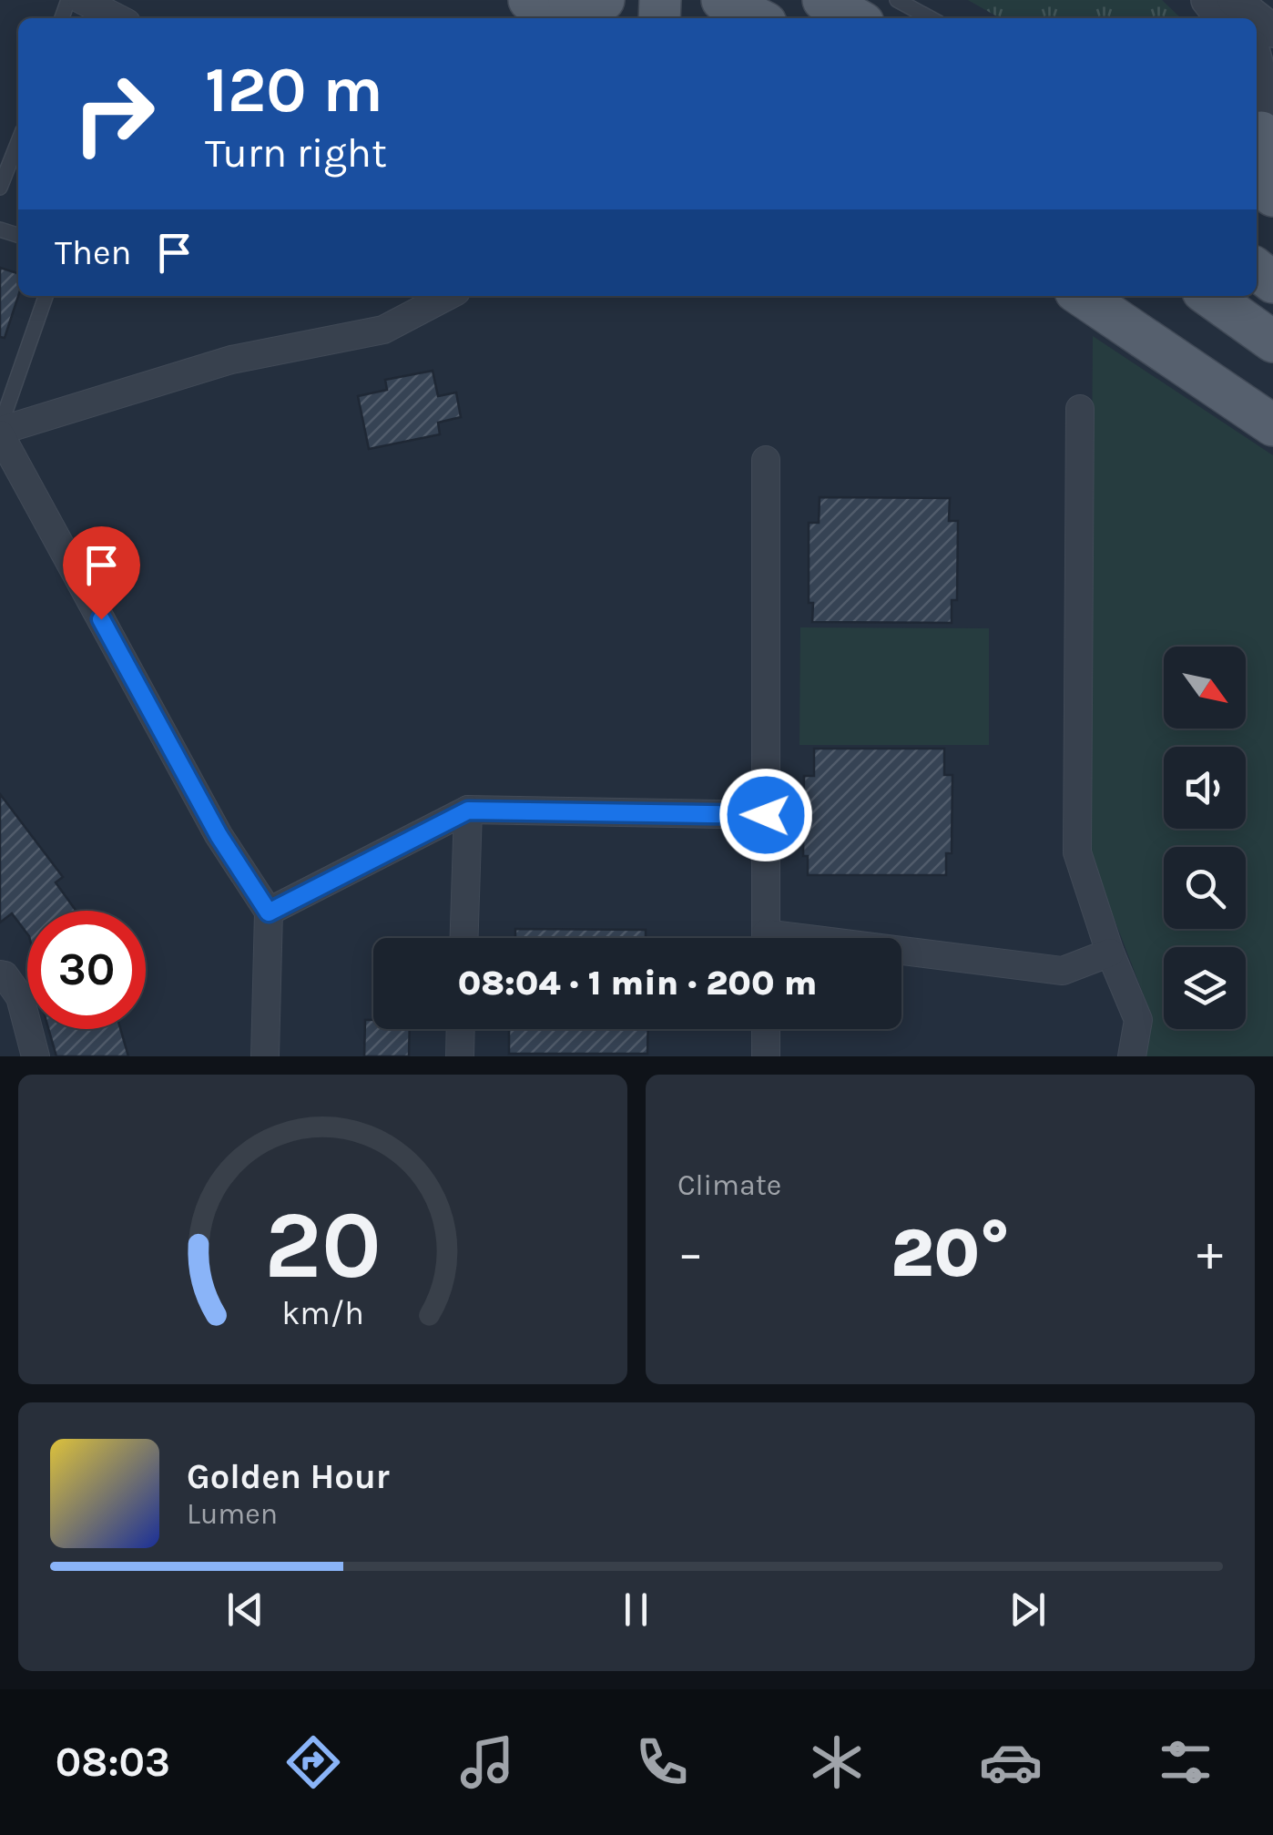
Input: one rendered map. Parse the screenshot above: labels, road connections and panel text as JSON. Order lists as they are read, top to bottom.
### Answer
{
  "north": "bottom right",
  "page": {
    "turn": ["120 m", "Turn right"],
    "then": "Then",
    "limit": "30",
    "trip": "08:04 · 1 min · 200 m",
    "tile": "Climate",
    "heat": ["−", "20°", "+"],
    "song": ["Golden Hour", "Lumen"],
    "tabs": "08:03",
    "gauge": ["20", "km/h"]
  }
}
